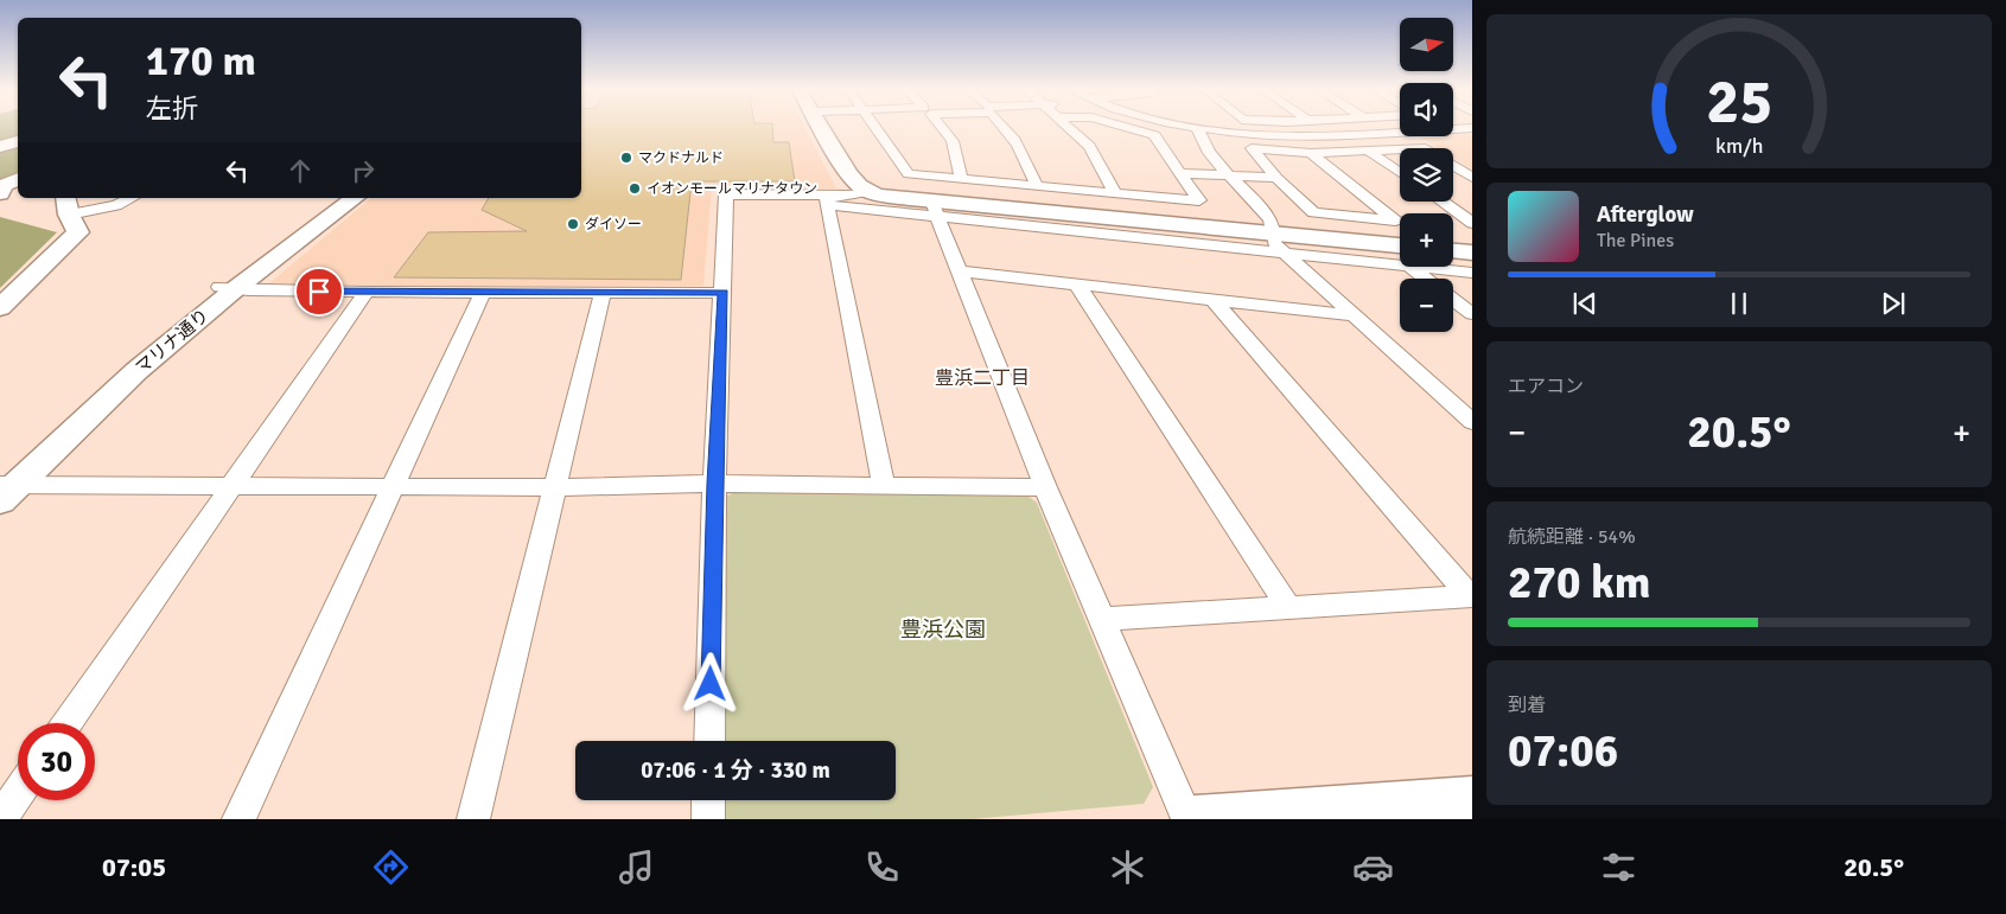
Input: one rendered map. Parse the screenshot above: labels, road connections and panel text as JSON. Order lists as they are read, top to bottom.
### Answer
{
  "streets": {
    "street": ["マリナ通り"]
  },
  "districts": ["豊浜二丁目"],
  "parks": ["豊浜公園"],
  "places": ["マクドナルド", "イオンモールマリナタウン", "ダイソー"],
  "north": "right",
  "page": {
    "map_buttons": ["+", "−"],
    "turn": ["170 m", "左折"],
    "song": ["Afterglow", "The Pines"],
    "tile": [
      "エアコン",
      ["航続距離 · 54%", "270 km"],
      ["到着", "07:06"]
    ],
    "heat": ["−", "20.5°", "+"],
    "limit": "30",
    "trip": "07:06 · 1 分 · 330 m",
    "tabs": ["07:05", "20.5°"],
    "gauge": ["25", "km/h"]
  }
}
